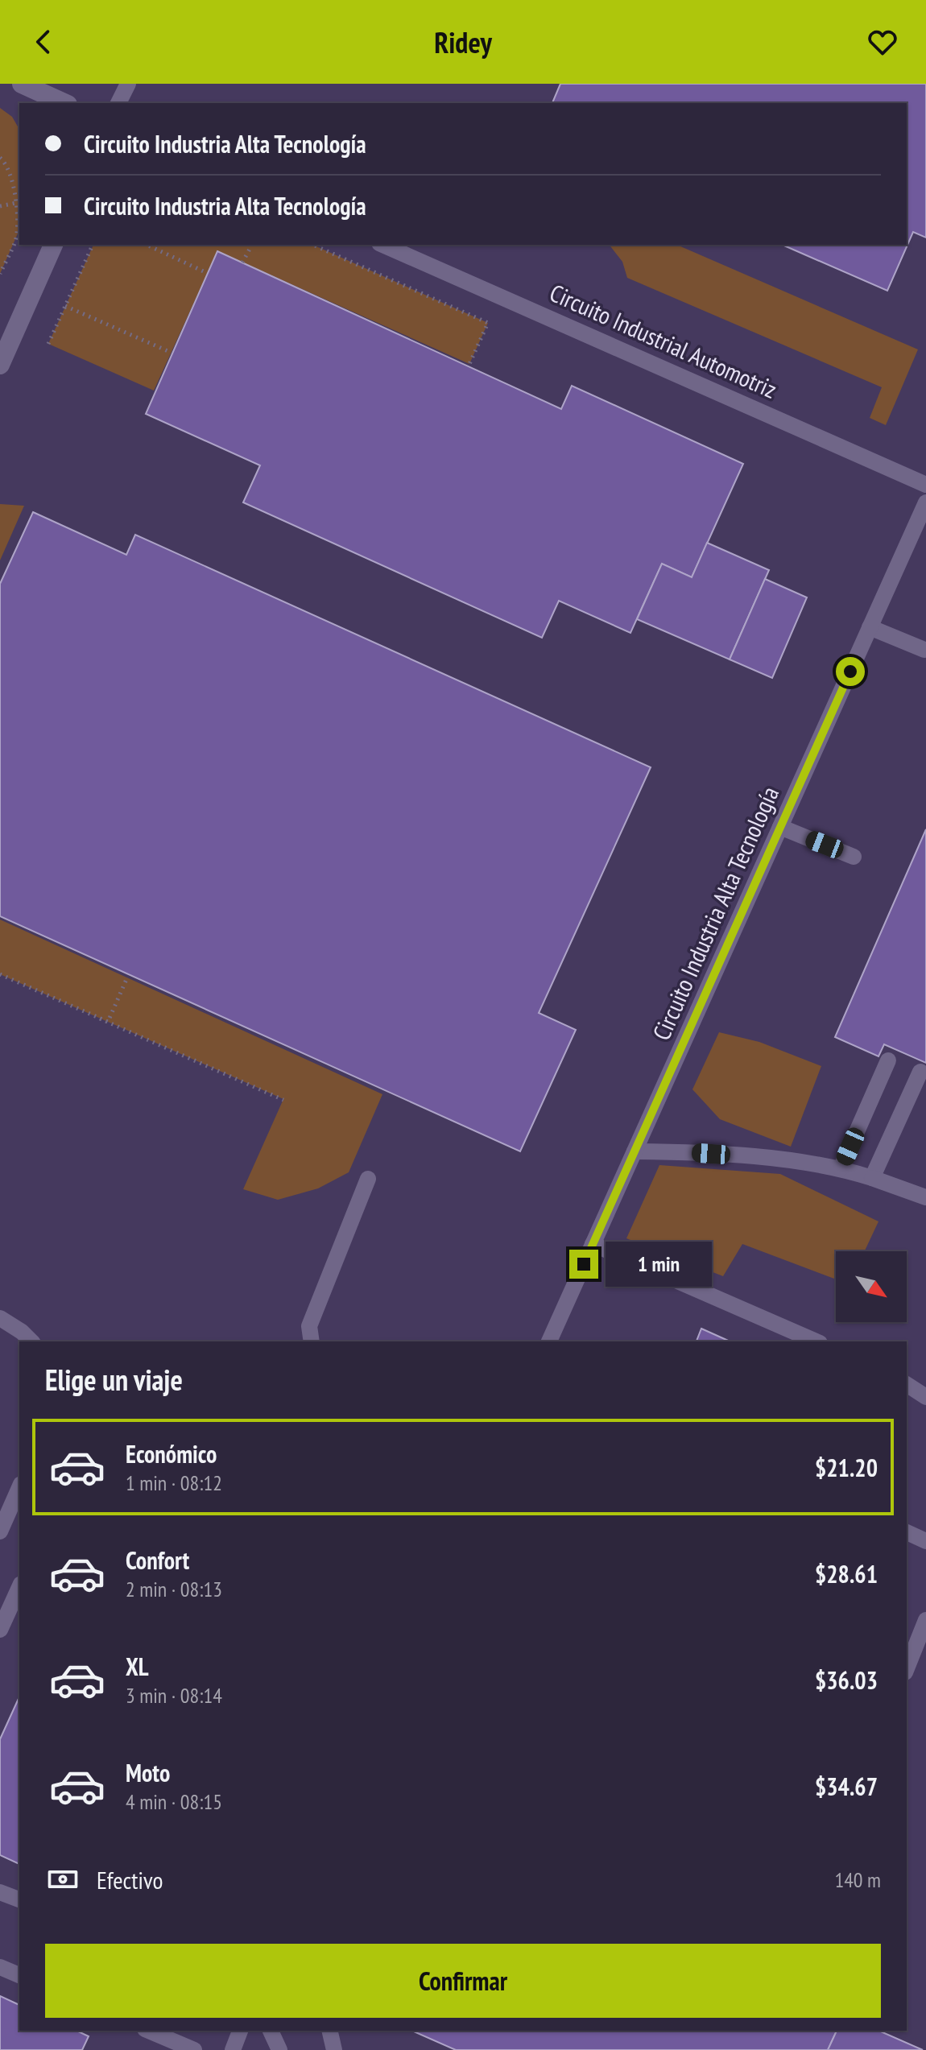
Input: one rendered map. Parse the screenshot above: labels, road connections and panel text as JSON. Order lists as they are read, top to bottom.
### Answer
{
  "streets": {
    "lane": ["Circuito Industrial Automotriz", "Circuito Industria Alta Tecnología"]
  },
  "north": "bottom right",
  "page": {
    "header": "Ridey",
    "banner": ["Circuito Industria Alta Tecnología", "Circuito Industria Alta Tecnología"],
    "bubble": "1 min",
    "heading": "Elige un viaje",
    "list": [
      {
        "name": "Económico",
        "note": "1 min · 08:12",
        "value": "$21.20"
      },
      {
        "name": "Confort",
        "note": "2 min · 08:13",
        "value": "$28.61"
      },
      {
        "name": "XL",
        "note": "3 min · 08:14",
        "value": "$36.03"
      },
      {
        "name": "Moto",
        "note": "4 min · 08:15",
        "value": "$34.67"
      }
    ],
    "pay": ["Efectivo", "140 m"],
    "buttons": "Confirmar"
  }
}
